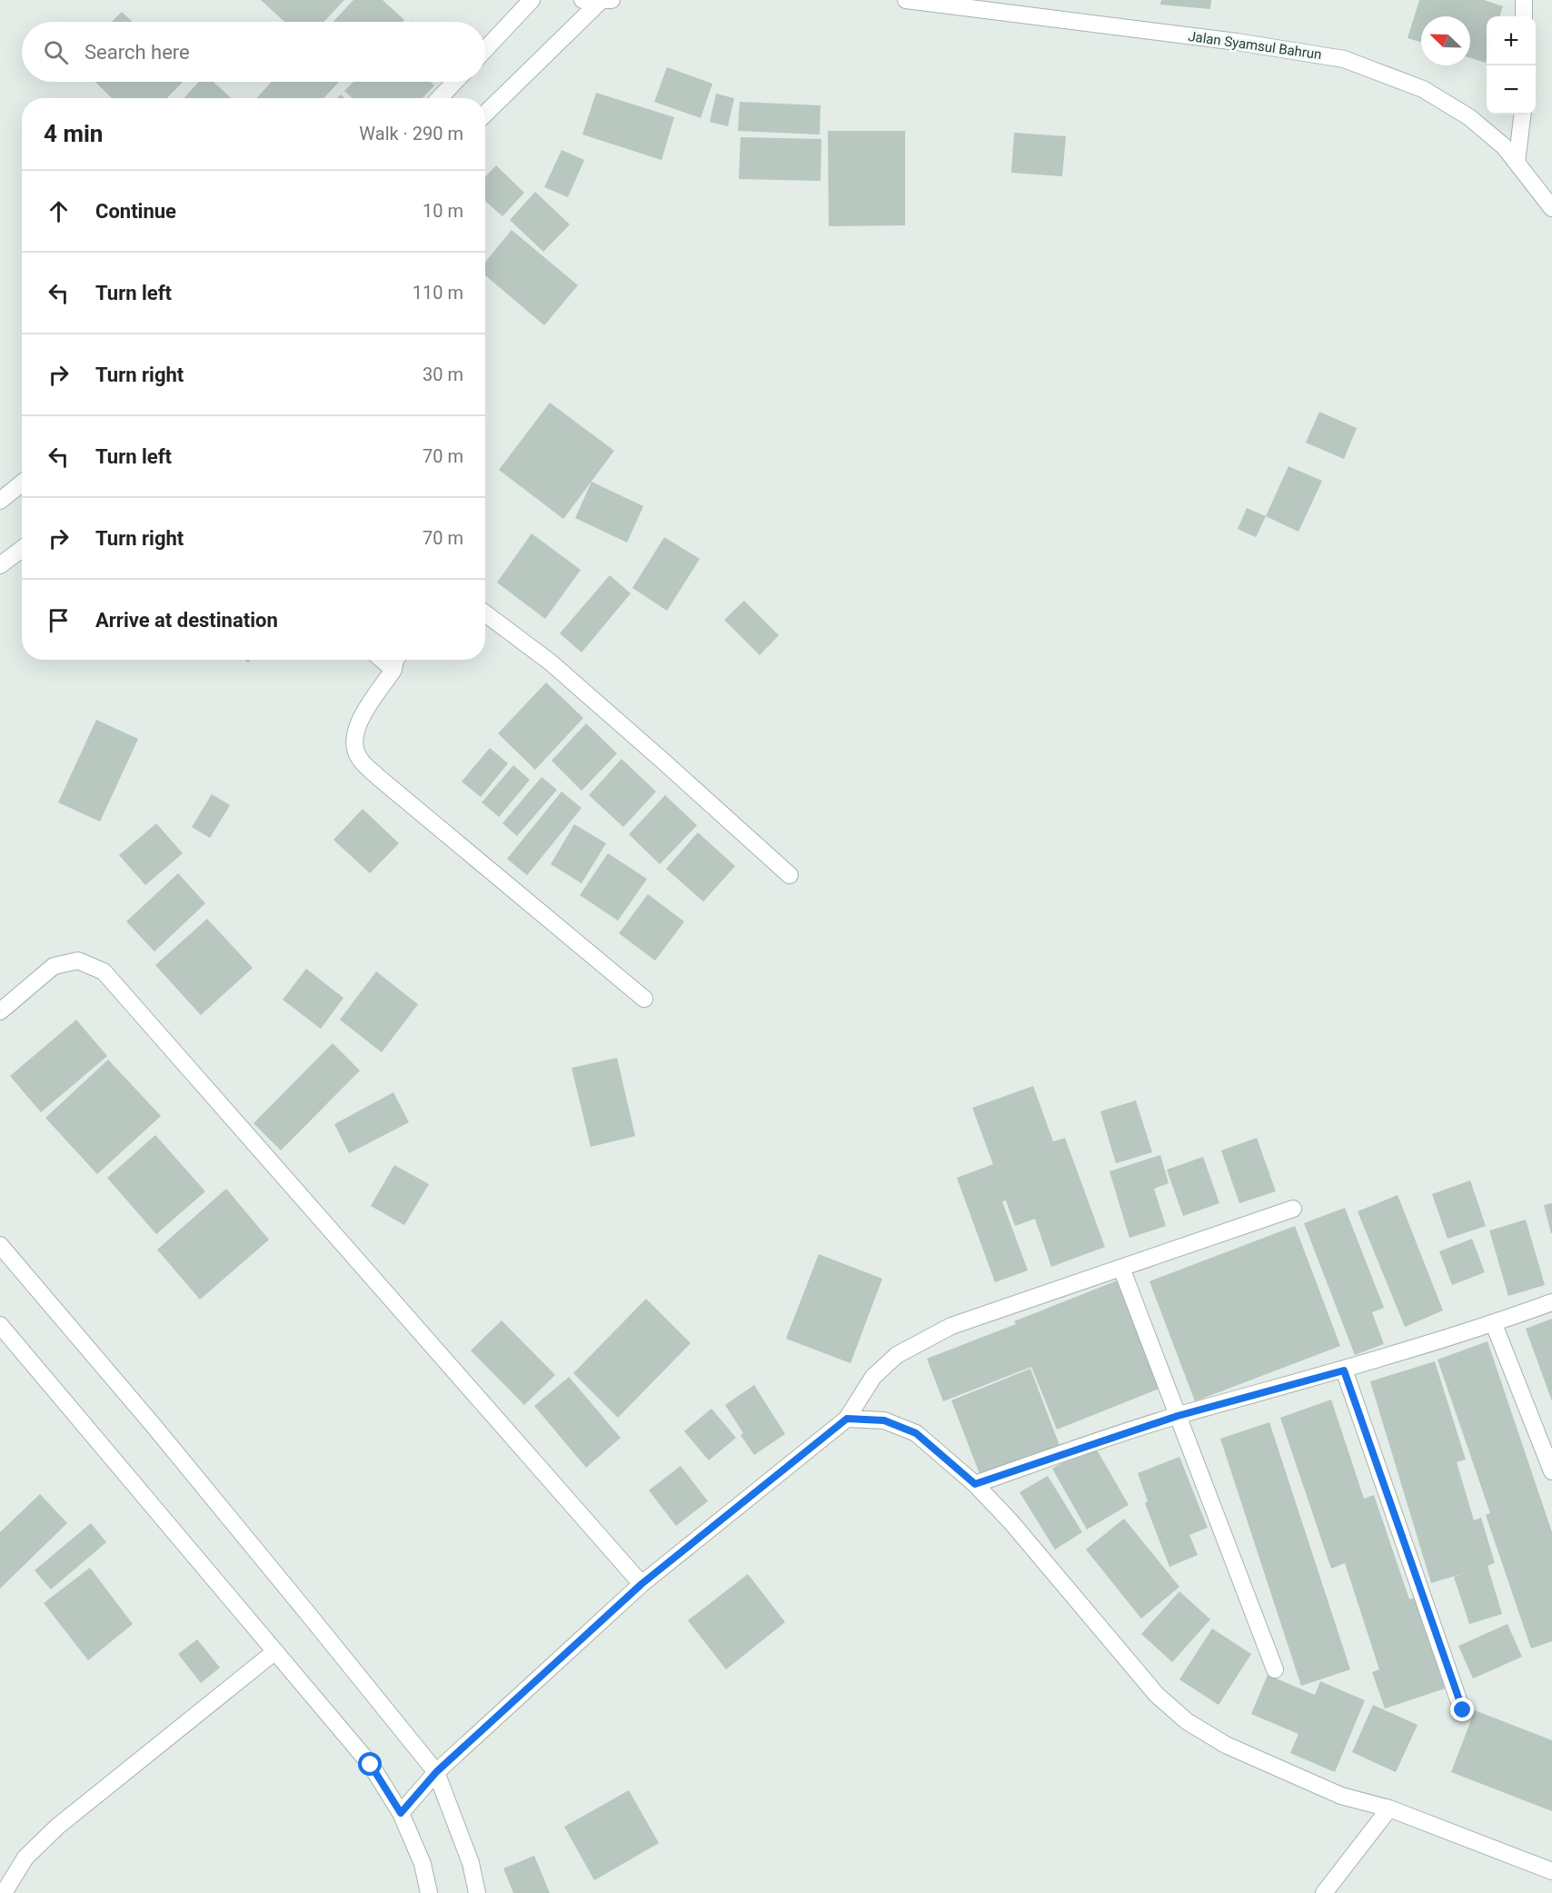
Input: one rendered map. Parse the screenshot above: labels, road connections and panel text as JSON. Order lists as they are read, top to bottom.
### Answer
{
  "streets": {
    "street": ["Jalan Syamsul Bahrun"]
  },
  "north": "top left",
  "page": {
    "map_buttons": ["+", "−"],
    "search": "Search here",
    "heading": ["4 min", "Walk · 290 m"],
    "list": [
      ["Continue", "10 m"],
      ["Turn left", "110 m"],
      ["Turn right", "30 m"],
      ["Turn left", "70 m"],
      ["Turn right", "70 m"],
      "Arrive at destination"
    ]
  }
}
